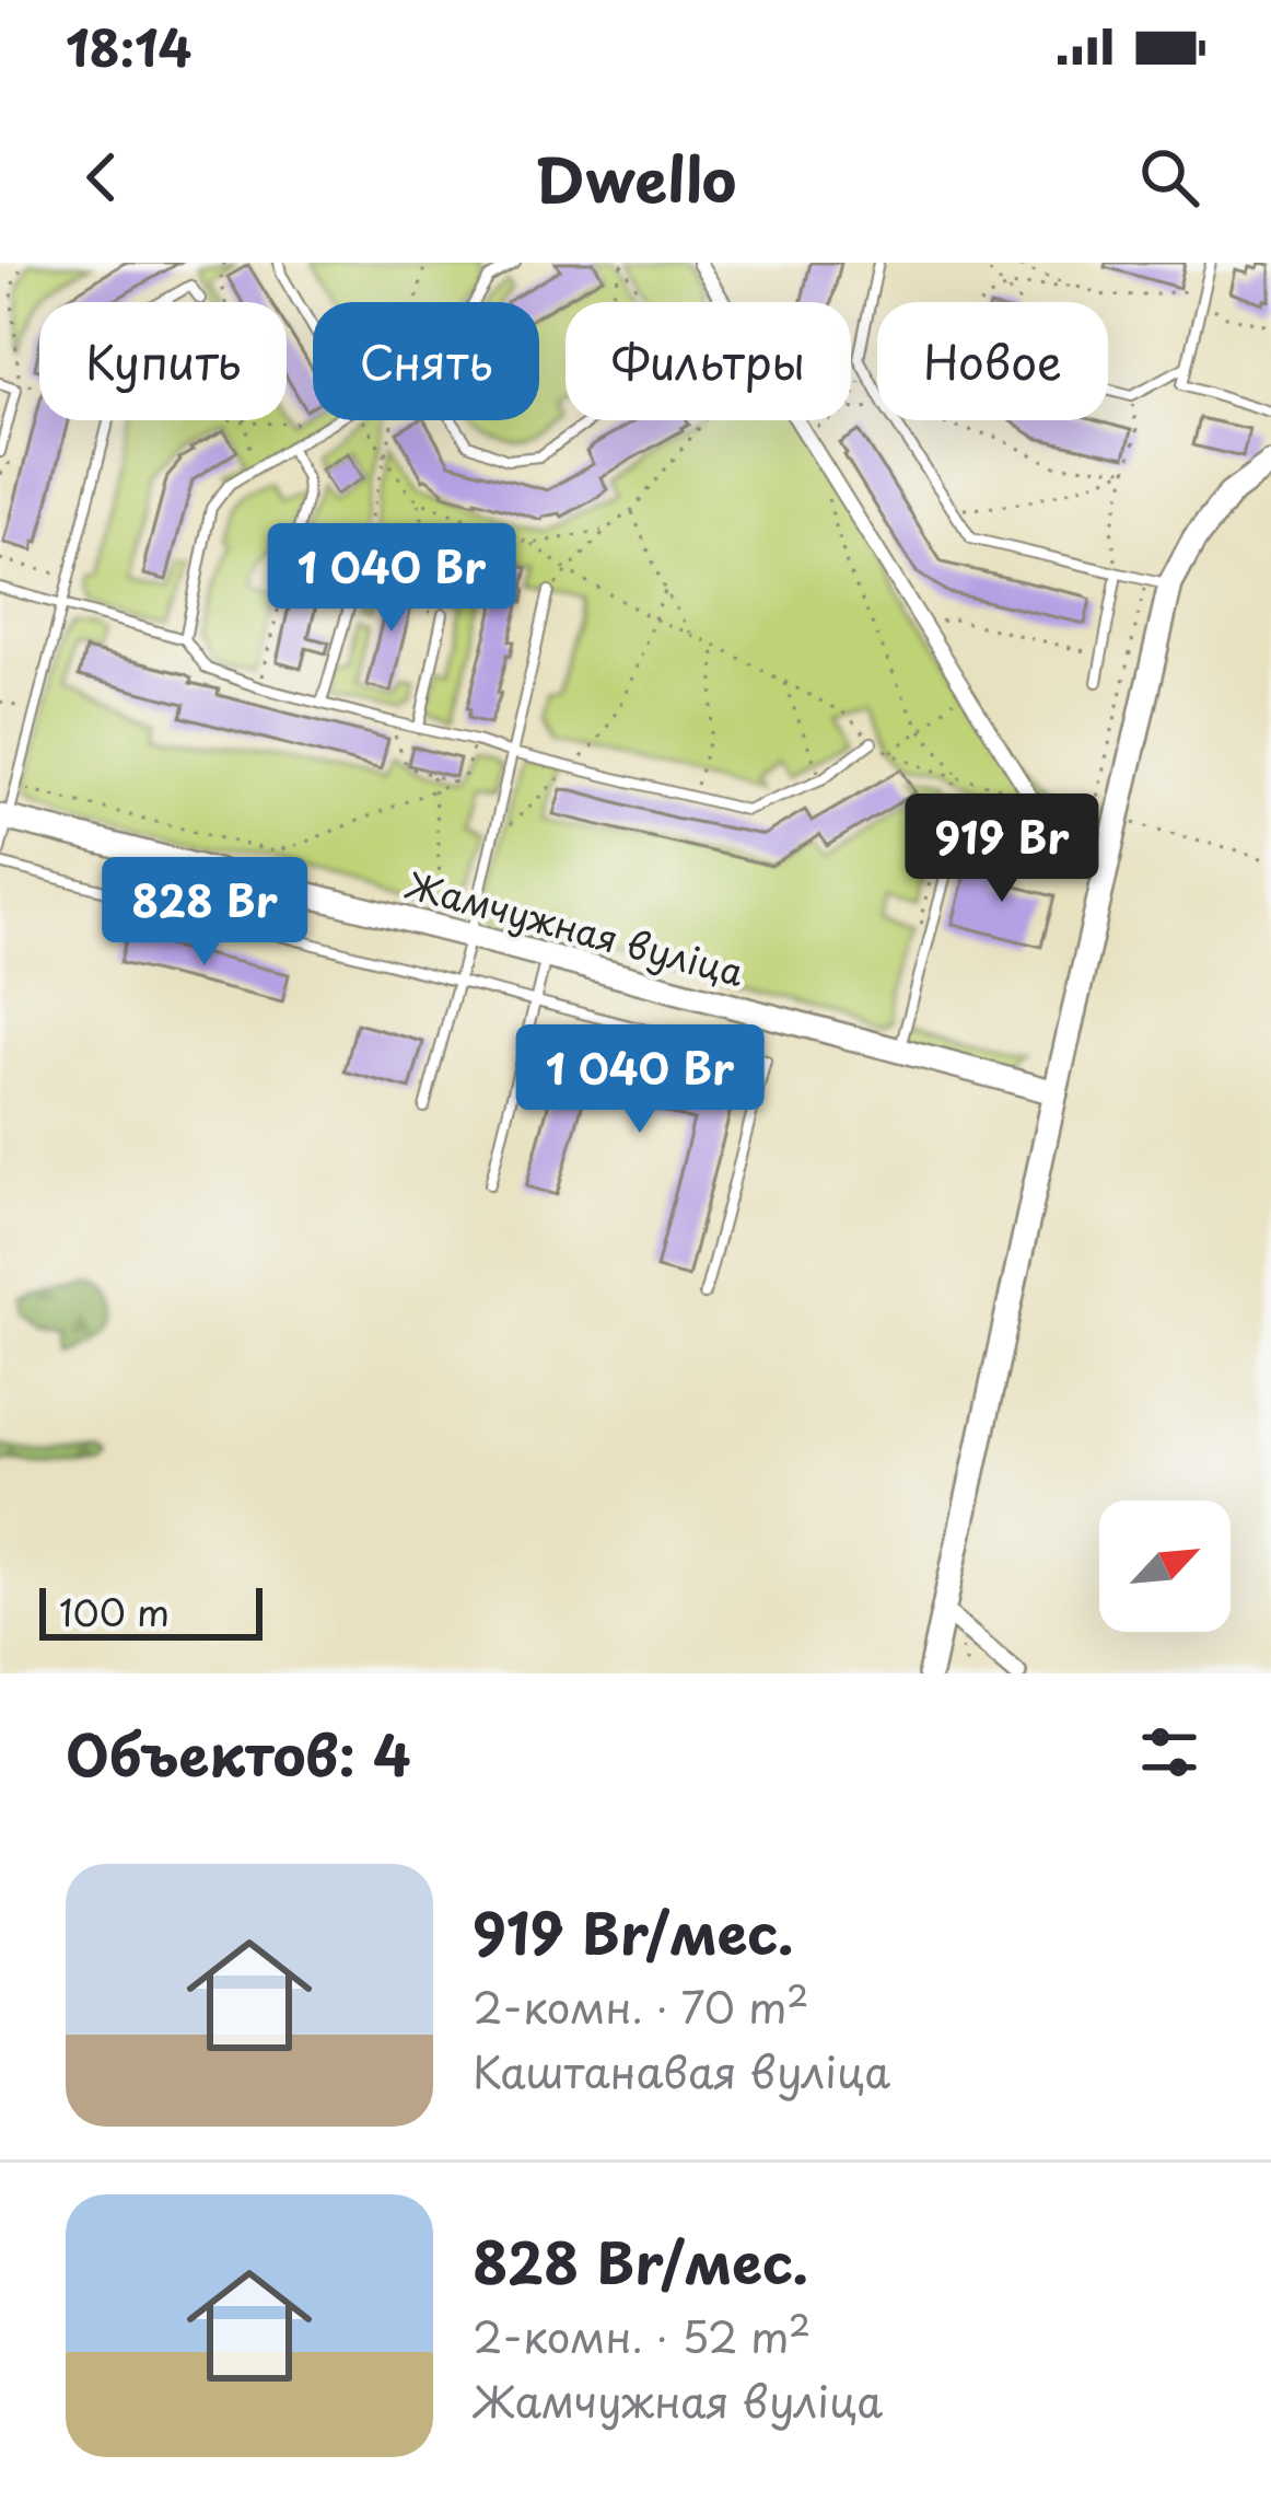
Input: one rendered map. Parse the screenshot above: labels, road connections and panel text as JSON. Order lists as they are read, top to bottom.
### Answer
{
  "streets": {
    "main road": ["Жамчужная вуліца"]
  },
  "scale_bar": "100 m",
  "north": "top right",
  "page": {
    "status": "18:14",
    "header": "Dwello",
    "chip": [
      "Купить",
      "Снять",
      "Фильтры",
      "Новое"
    ],
    "price": [
      "1 040 Br",
      "919 Br",
      "828 Br",
      "1 040 Br"
    ],
    "scale": "100 m",
    "heading": "Объектов: 4",
    "list": [
      {
        "name": "919 Br/мес.",
        "note": "2-комн. · 70 m² · Каштанавая вуліца"
      },
      {
        "name": "828 Br/мес.",
        "note": "2-комн. · 52 m² · Жамчужная вуліца"
      }
    ]
  }
}
